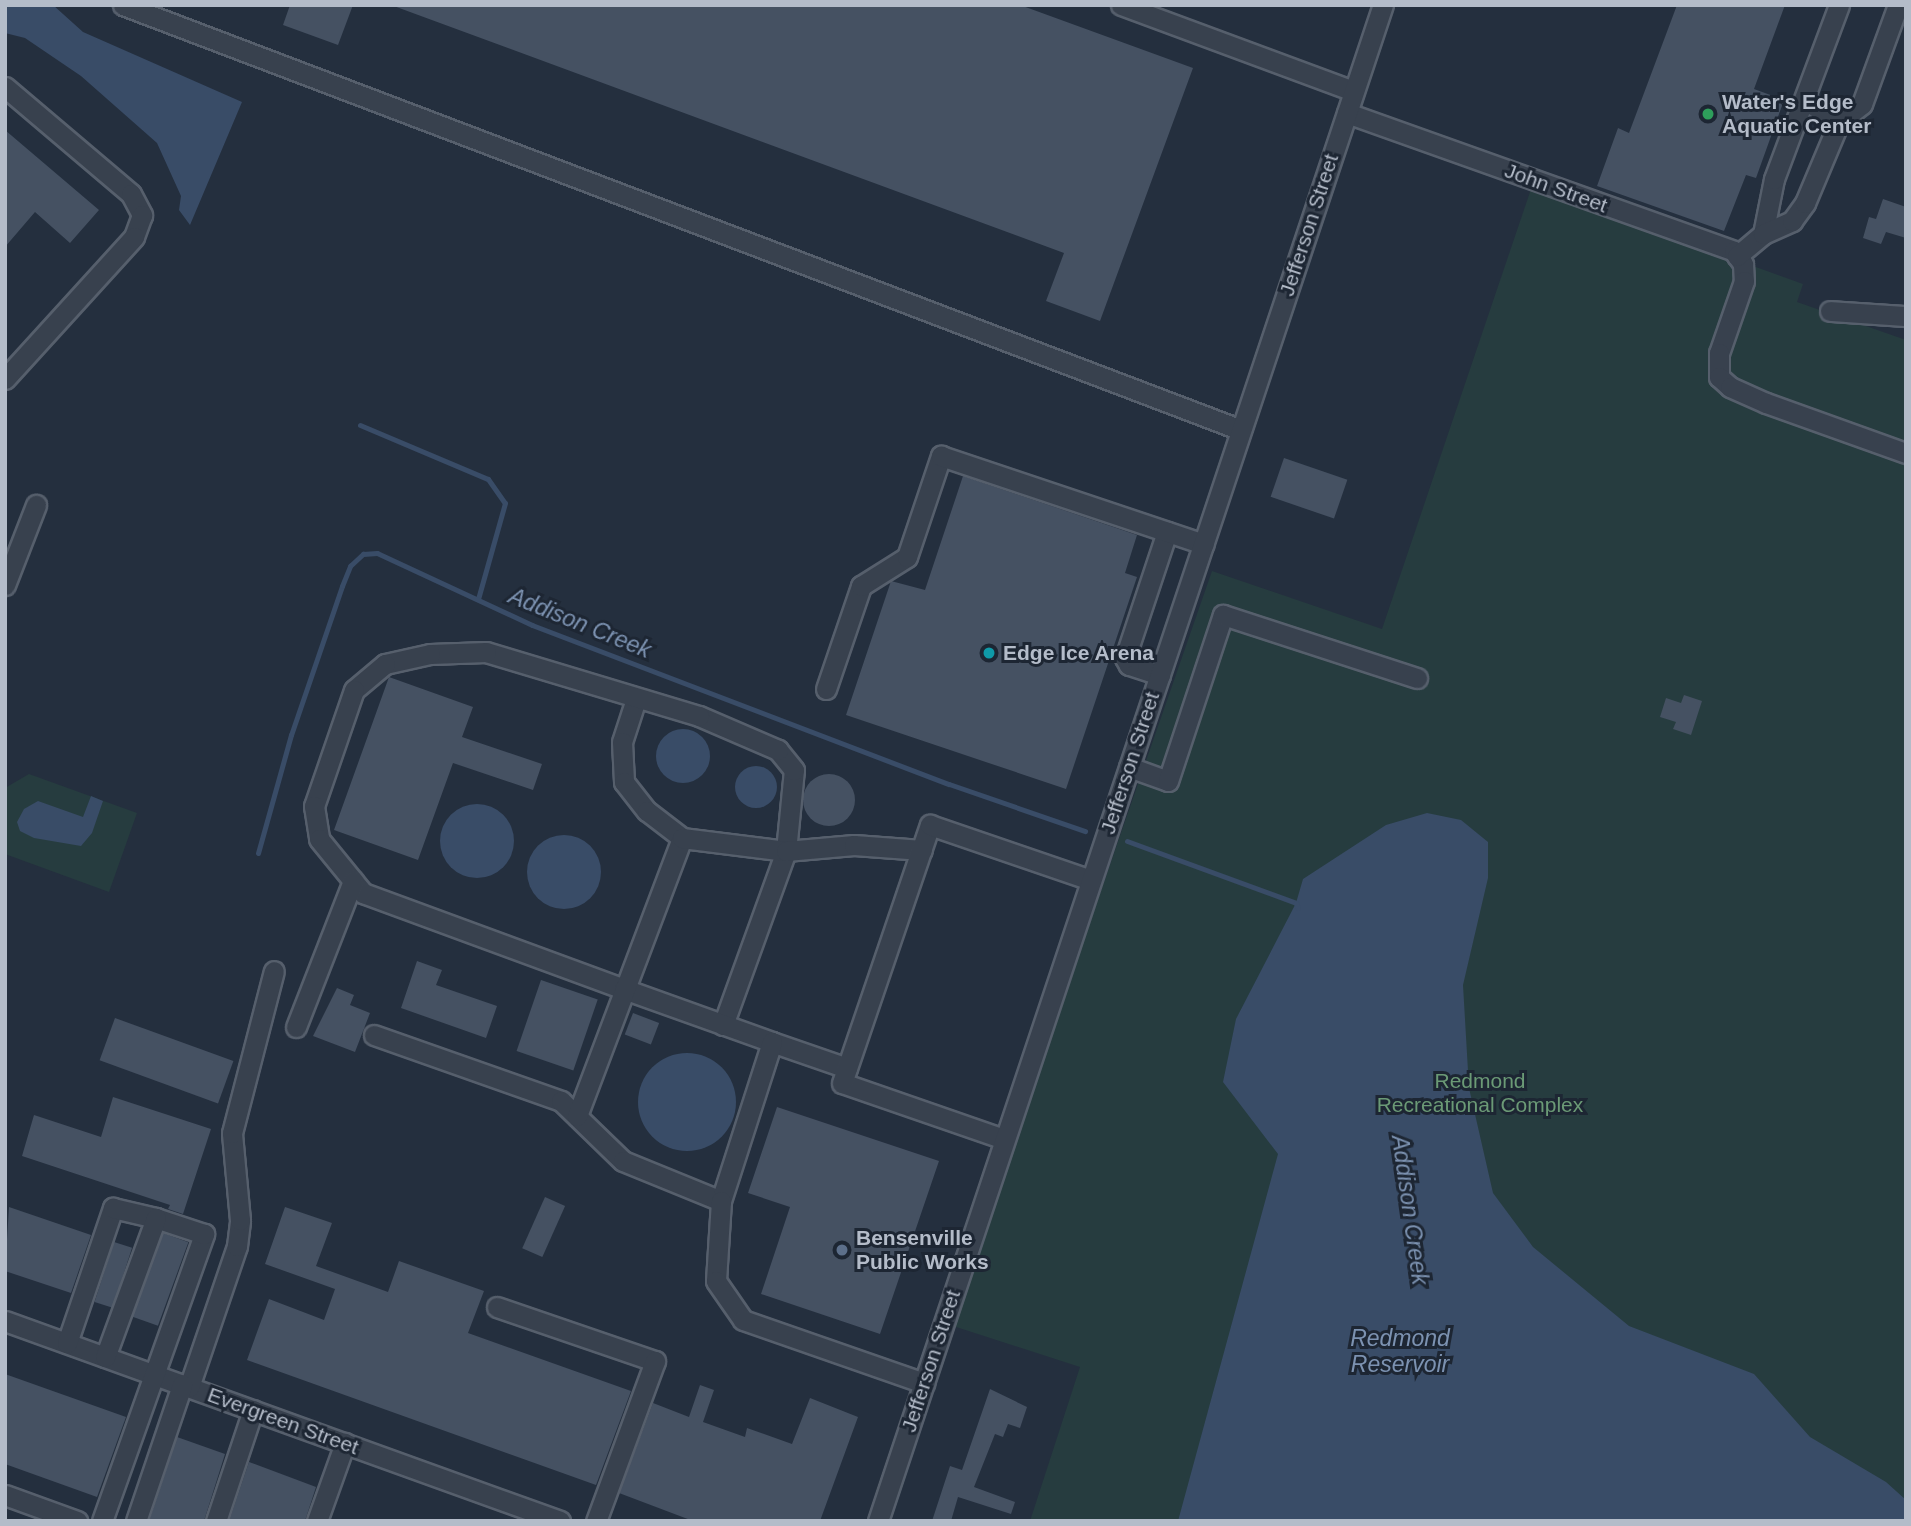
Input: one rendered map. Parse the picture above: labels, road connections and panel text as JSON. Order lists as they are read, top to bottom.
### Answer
{
  "streets": {
    "street": ["John Street", "Jefferson Street", "Evergreen Street"]
  },
  "crossings": [
    ["John Street", "Jefferson Street"]
  ],
  "water": ["Addison Creek", "Redmond Reservoir"],
  "parks": ["Redmond Recreational Complex"],
  "places": ["Water's Edge Aquatic Center", "Edge Ice Arena", "Bensenville Public Works"]
}
